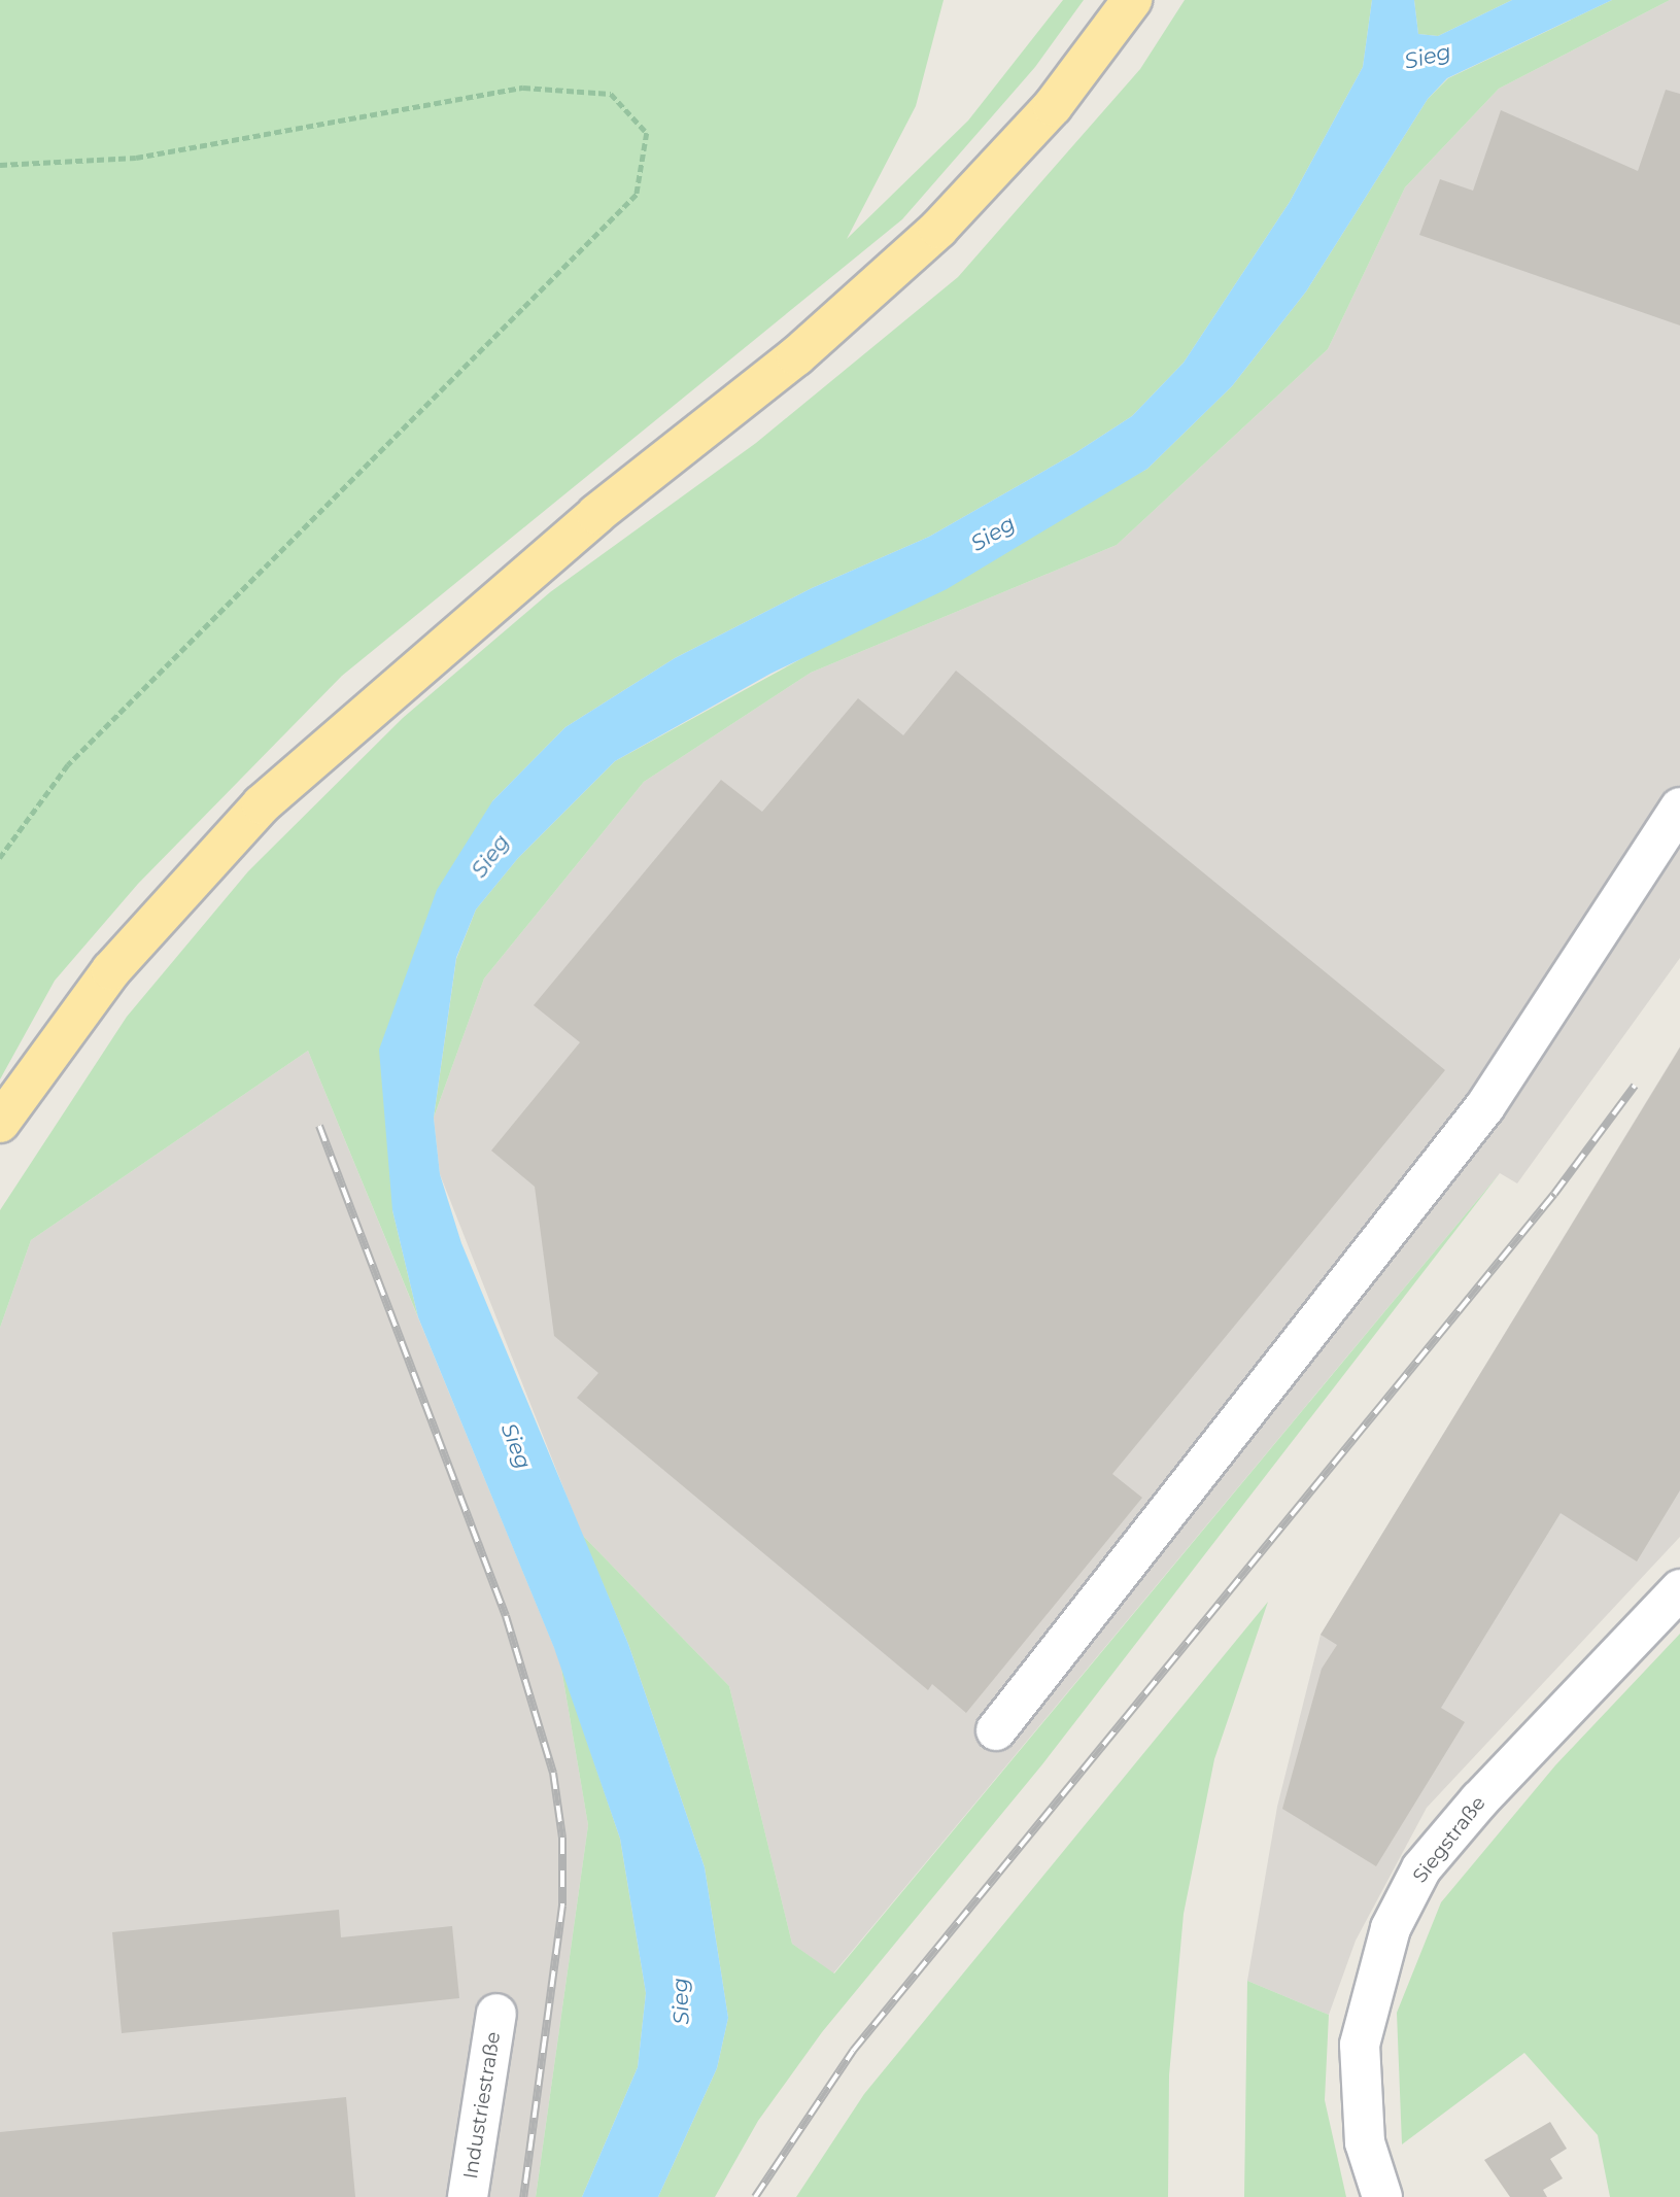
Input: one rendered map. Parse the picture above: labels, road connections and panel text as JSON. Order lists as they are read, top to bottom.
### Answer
{
  "streets": {
    "street": ["Siegstraße", "Industriestraße"]
  },
  "water": ["Sieg"]
}
